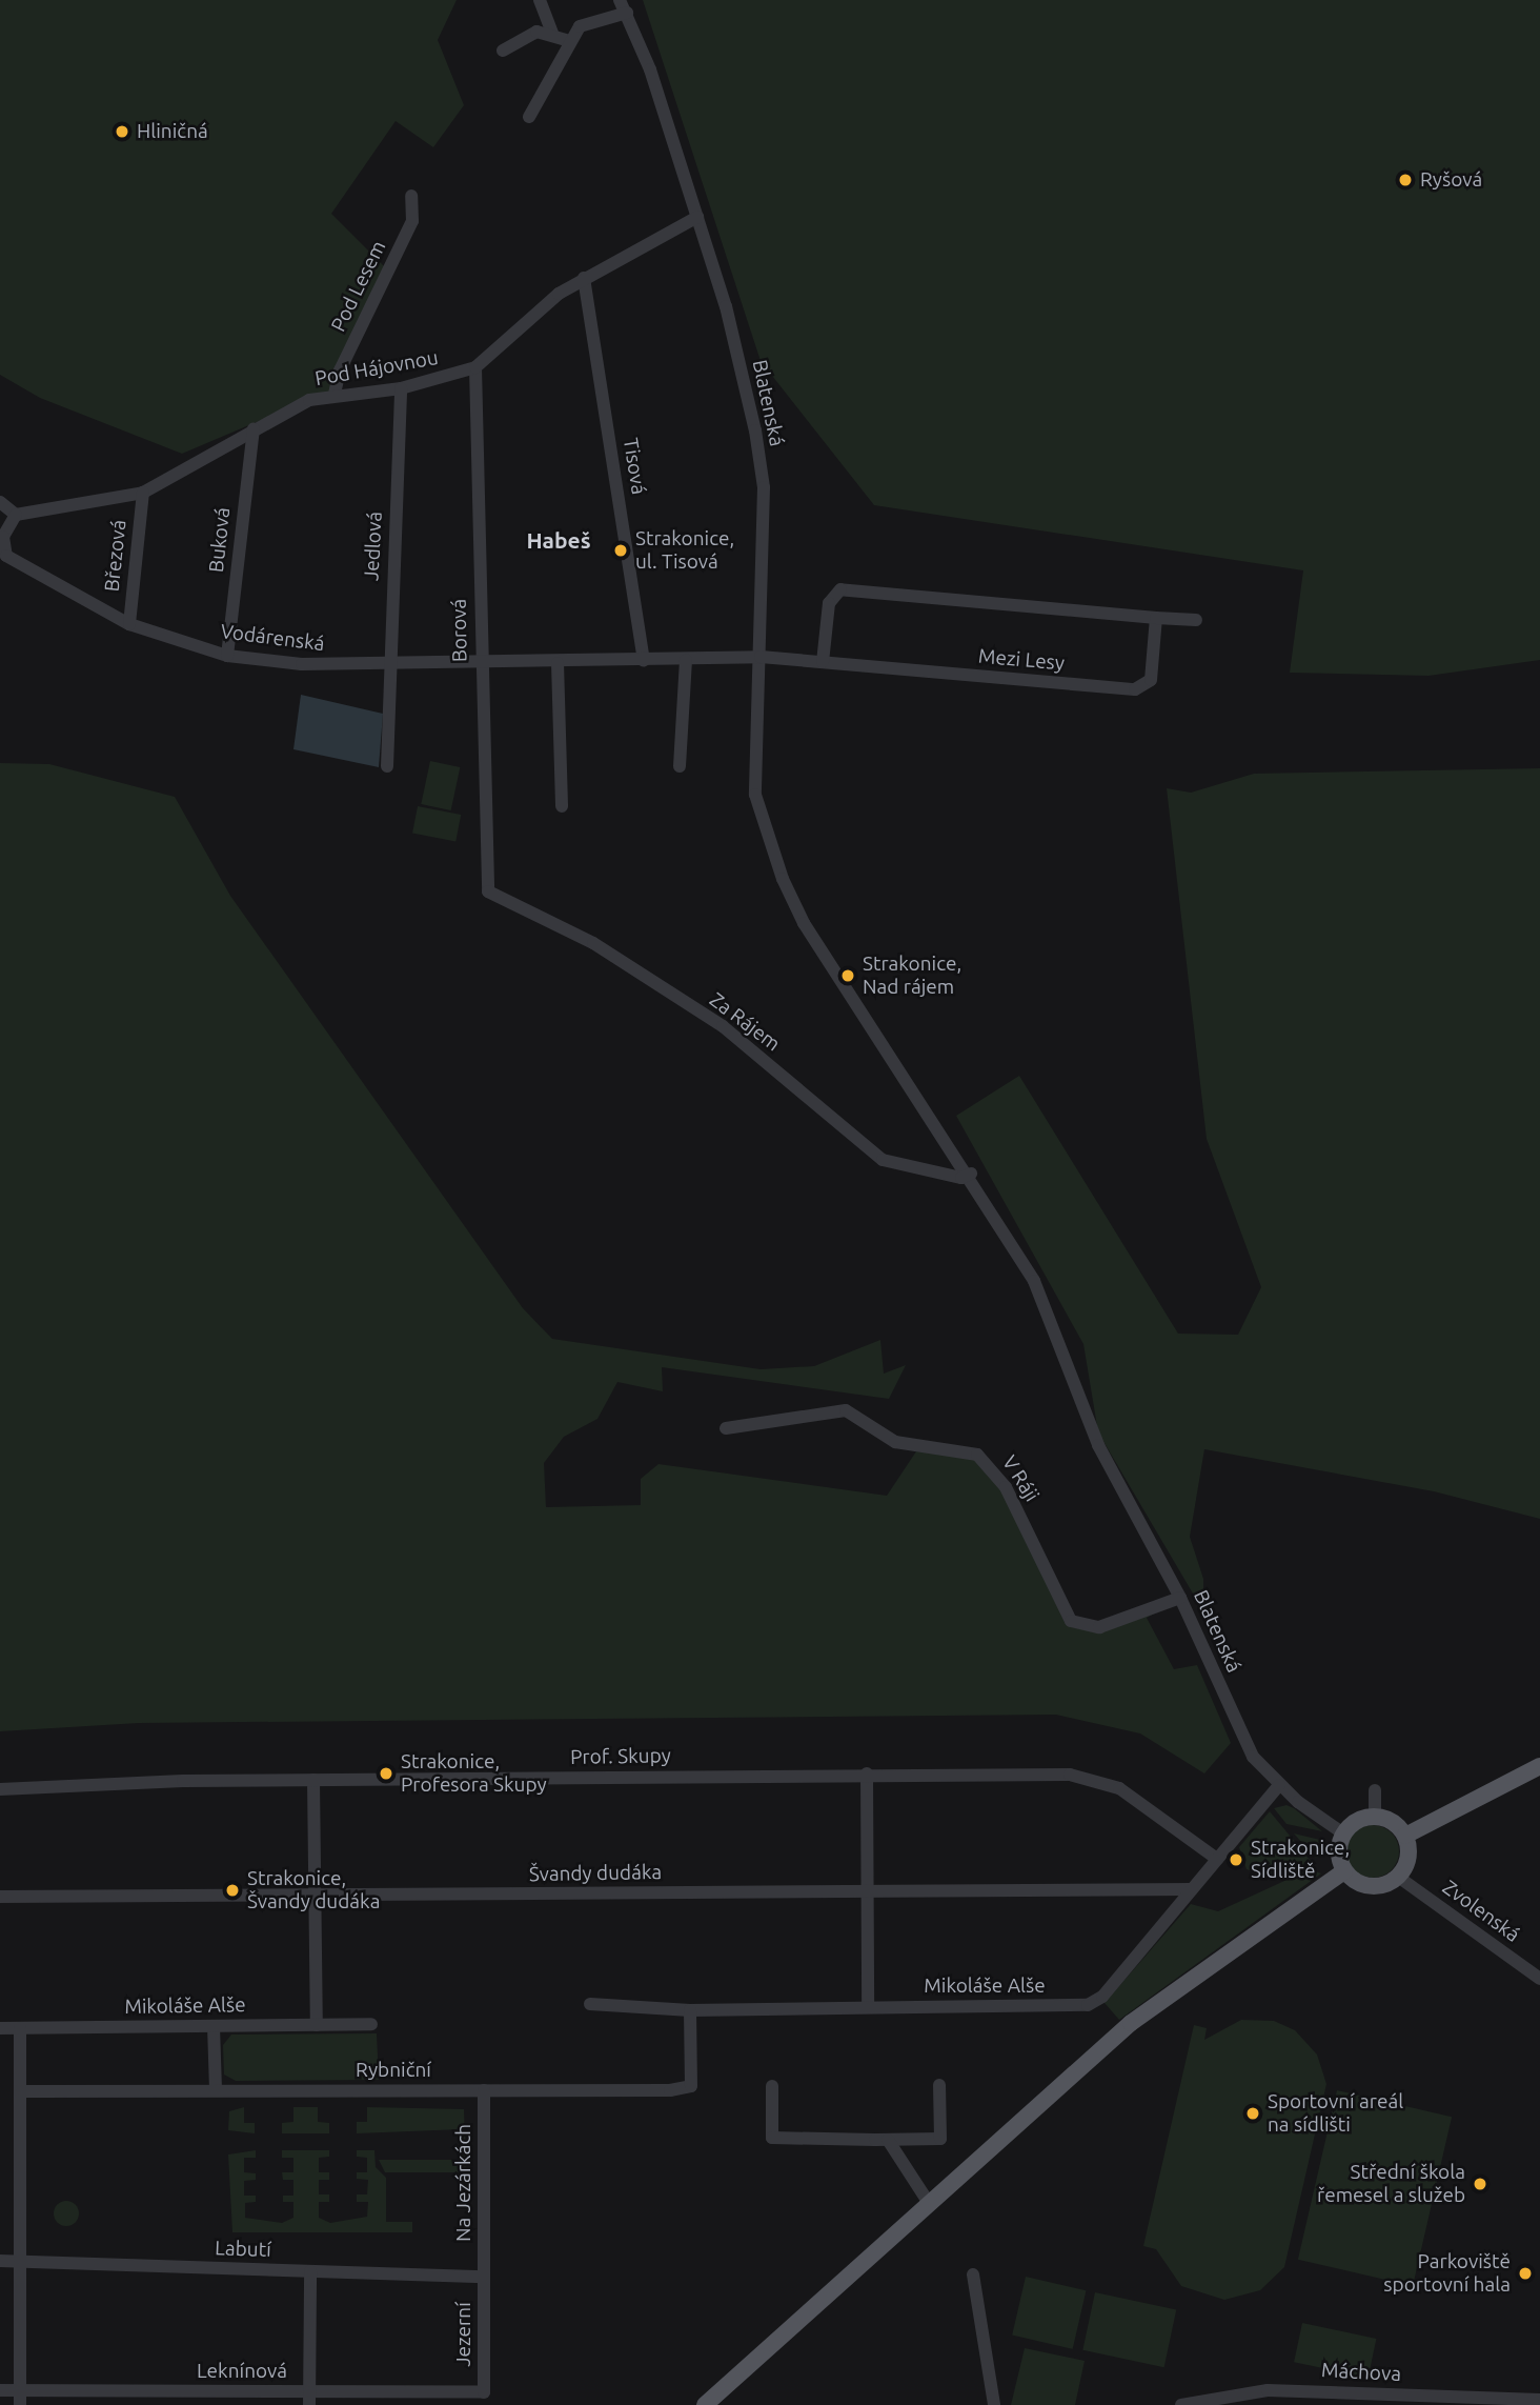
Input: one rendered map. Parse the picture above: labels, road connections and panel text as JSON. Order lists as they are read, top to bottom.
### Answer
{
  "streets": {
    "street": [
      "Pod Lesem",
      "Pod Hájovnou",
      "Blatenská",
      "Tisová",
      "Buková",
      "Jedlová",
      "Březová",
      "Borová",
      "Vodárenská",
      "Mezi Lesy",
      "Za Rájem",
      "V Ráji",
      "Prof. Skupy",
      "Švandy dudáka",
      "Zvolenská",
      "Mikoláše Alše",
      "Rybniční",
      "Na Jezárkách",
      "Labutí",
      "Jezerní",
      "Leknínová",
      "Máchova"
    ]
  },
  "crossings": [
    ["Pod Lesem", "Pod Hájovnou"],
    ["Pod Hájovnou", "Blatenská"],
    ["Pod Hájovnou", "Tisová"],
    ["Pod Hájovnou", "Buková"],
    ["Pod Hájovnou", "Jedlová"],
    ["Pod Hájovnou", "Březová"],
    ["Pod Hájovnou", "Borová"],
    ["Pod Hájovnou", "Vodárenská"],
    ["Blatenská", "Vodárenská"],
    ["Blatenská", "Mezi Lesy"],
    ["Blatenská", "Za Rájem"],
    ["Blatenská", "V Ráji"],
    ["Blatenská", "Zvolenská"],
    ["Blatenská", "Mikoláše Alše"],
    ["Tisová", "Vodárenská"],
    ["Buková", "Vodárenská"],
    ["Jedlová", "Vodárenská"],
    ["Březová", "Vodárenská"],
    ["Borová", "Vodárenská"],
    ["Borová", "Za Rájem"],
    ["Vodárenská", "Mezi Lesy"],
    ["Prof. Skupy", "Mikoláše Alše"],
    ["Švandy dudáka", "Mikoláše Alše"],
    ["Mikoláše Alše", "Rybniční"],
    ["Rybniční", "Na Jezárkách"],
    ["Na Jezárkách", "Labutí"],
    ["Na Jezárkách", "Jezerní"],
    ["Labutí", "Jezerní"],
    ["Jezerní", "Leknínová"]
  ],
  "districts": ["Habeš"],
  "places": [
    "Hliničná",
    "Ryšová",
    "Strakonice, ul. Tisová",
    "Strakonice, Nad rájem",
    "Strakonice, Profesora Skupy",
    "Strakonice, Sídliště",
    "Strakonice, Švandy dudáka",
    "Sportovní areál na sídlišti",
    "Střední škola řemesel a služeb",
    "Parkoviště sportovní hala"
  ]
}
